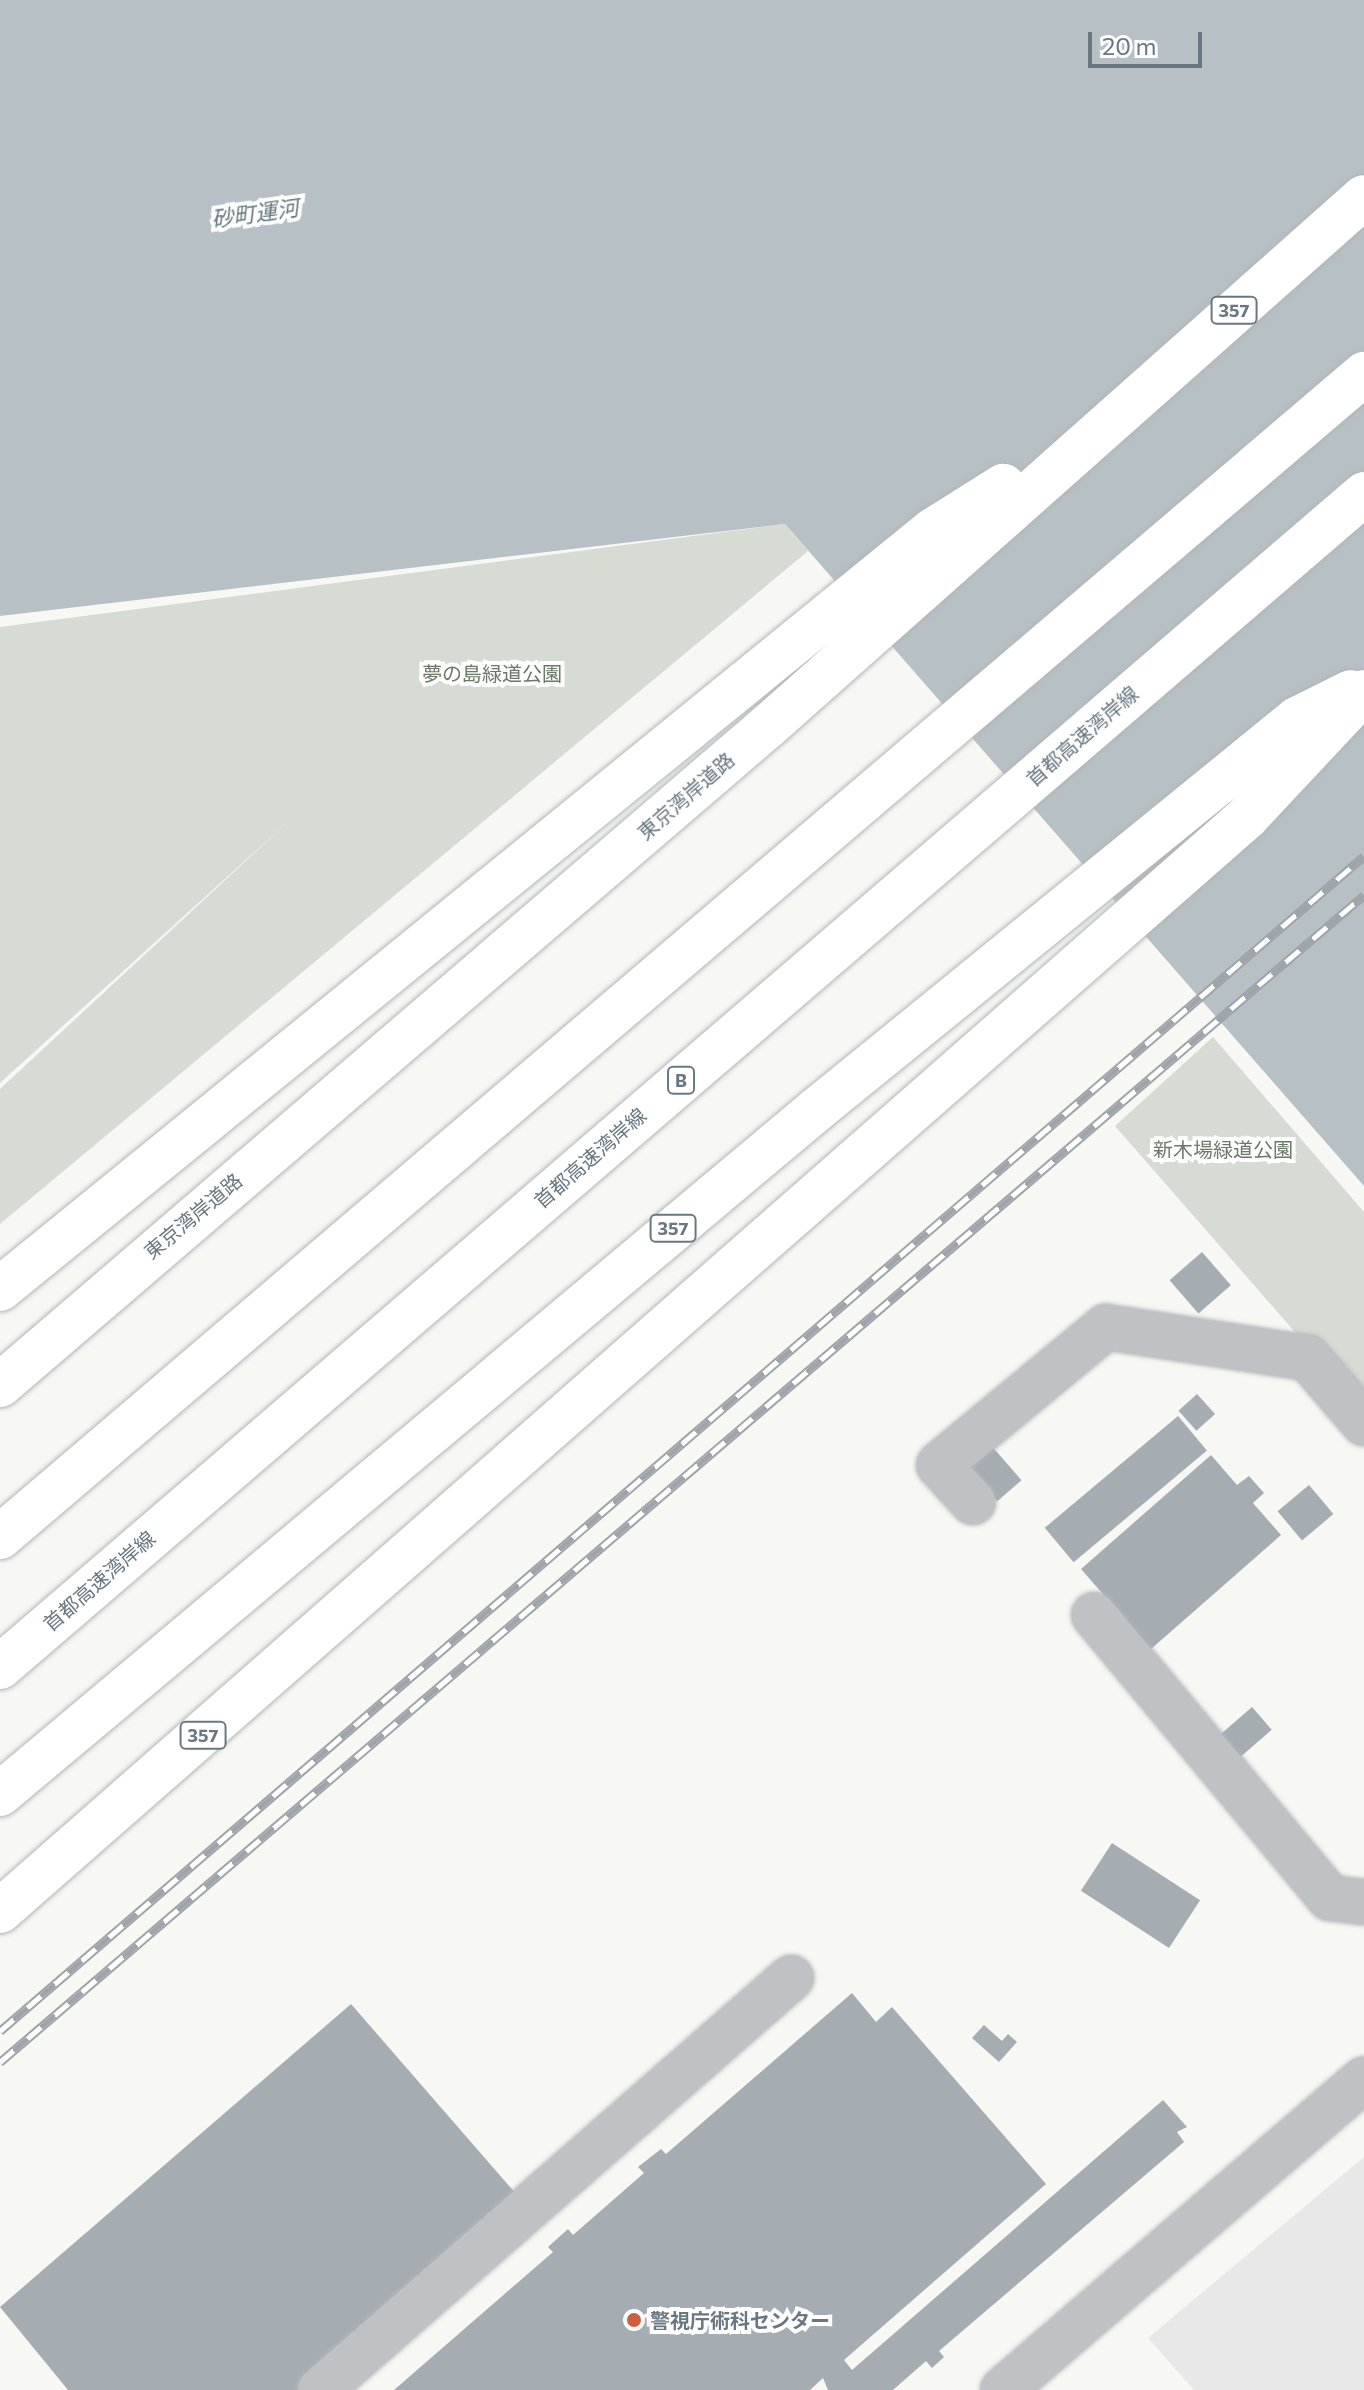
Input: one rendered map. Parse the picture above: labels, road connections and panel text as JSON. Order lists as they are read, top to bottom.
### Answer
{
  "streets": {
    "highway": [
      "357",
      "首都高速湾岸線",
      "東京湾岸道路",
      "B"
    ]
  },
  "crossings": [
    ["357", "東京湾岸道路"]
  ],
  "water": ["砂町運河"],
  "parks": ["夢の島緑道公園", "新木場緑道公園"],
  "places": ["警視庁術科センター"],
  "scale_bar": "20 m"
}
